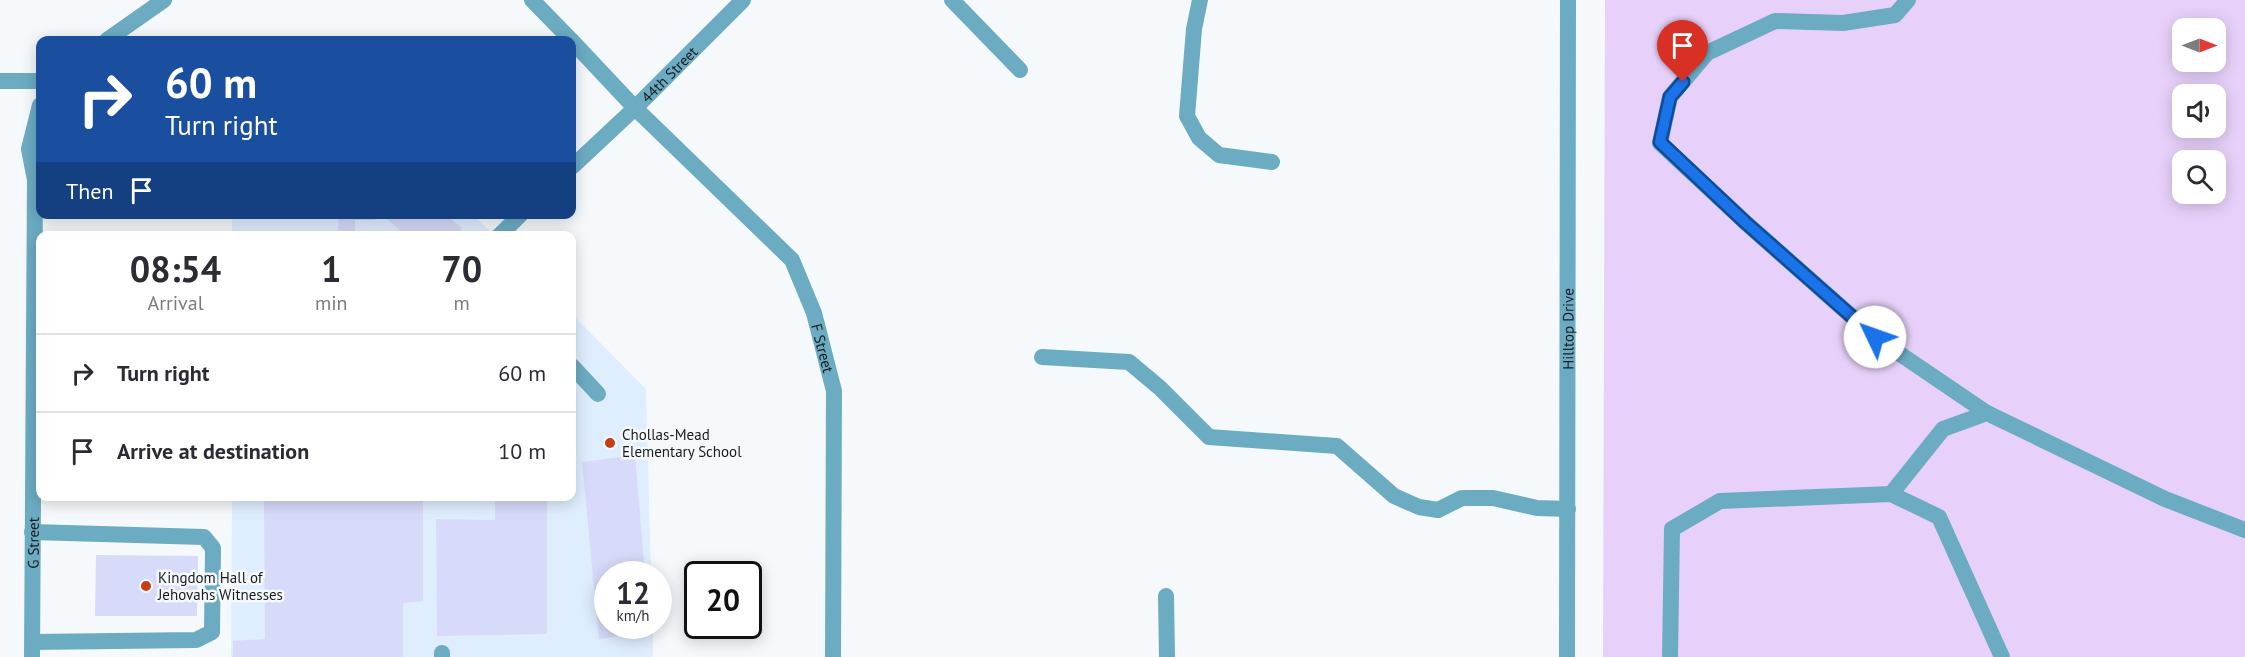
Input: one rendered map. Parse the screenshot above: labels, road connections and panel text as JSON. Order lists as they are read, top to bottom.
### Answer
{
  "streets": {
    "street": [
      "44th Street",
      "Hilltop Drive",
      "F Street",
      "G Street"
    ]
  },
  "crossings": [
    ["44th Street", "F Street"]
  ],
  "places": ["Chollas-Mead Elementary School", "Kingdom Hall of Jehovahs Witnesses"],
  "north": "right",
  "page": {
    "turn": ["60 m", "Turn right"],
    "then": "Then",
    "eta": [
      "08:54",
      "Arrival",
      "1",
      "min",
      "70",
      "m"
    ],
    "list": [
      {
        "name": "Turn right",
        "value": "60 m"
      },
      {
        "name": "Arrive at destination",
        "value": "10 m"
      }
    ],
    "speed": "12 km/h",
    "limit": "20"
  }
}
